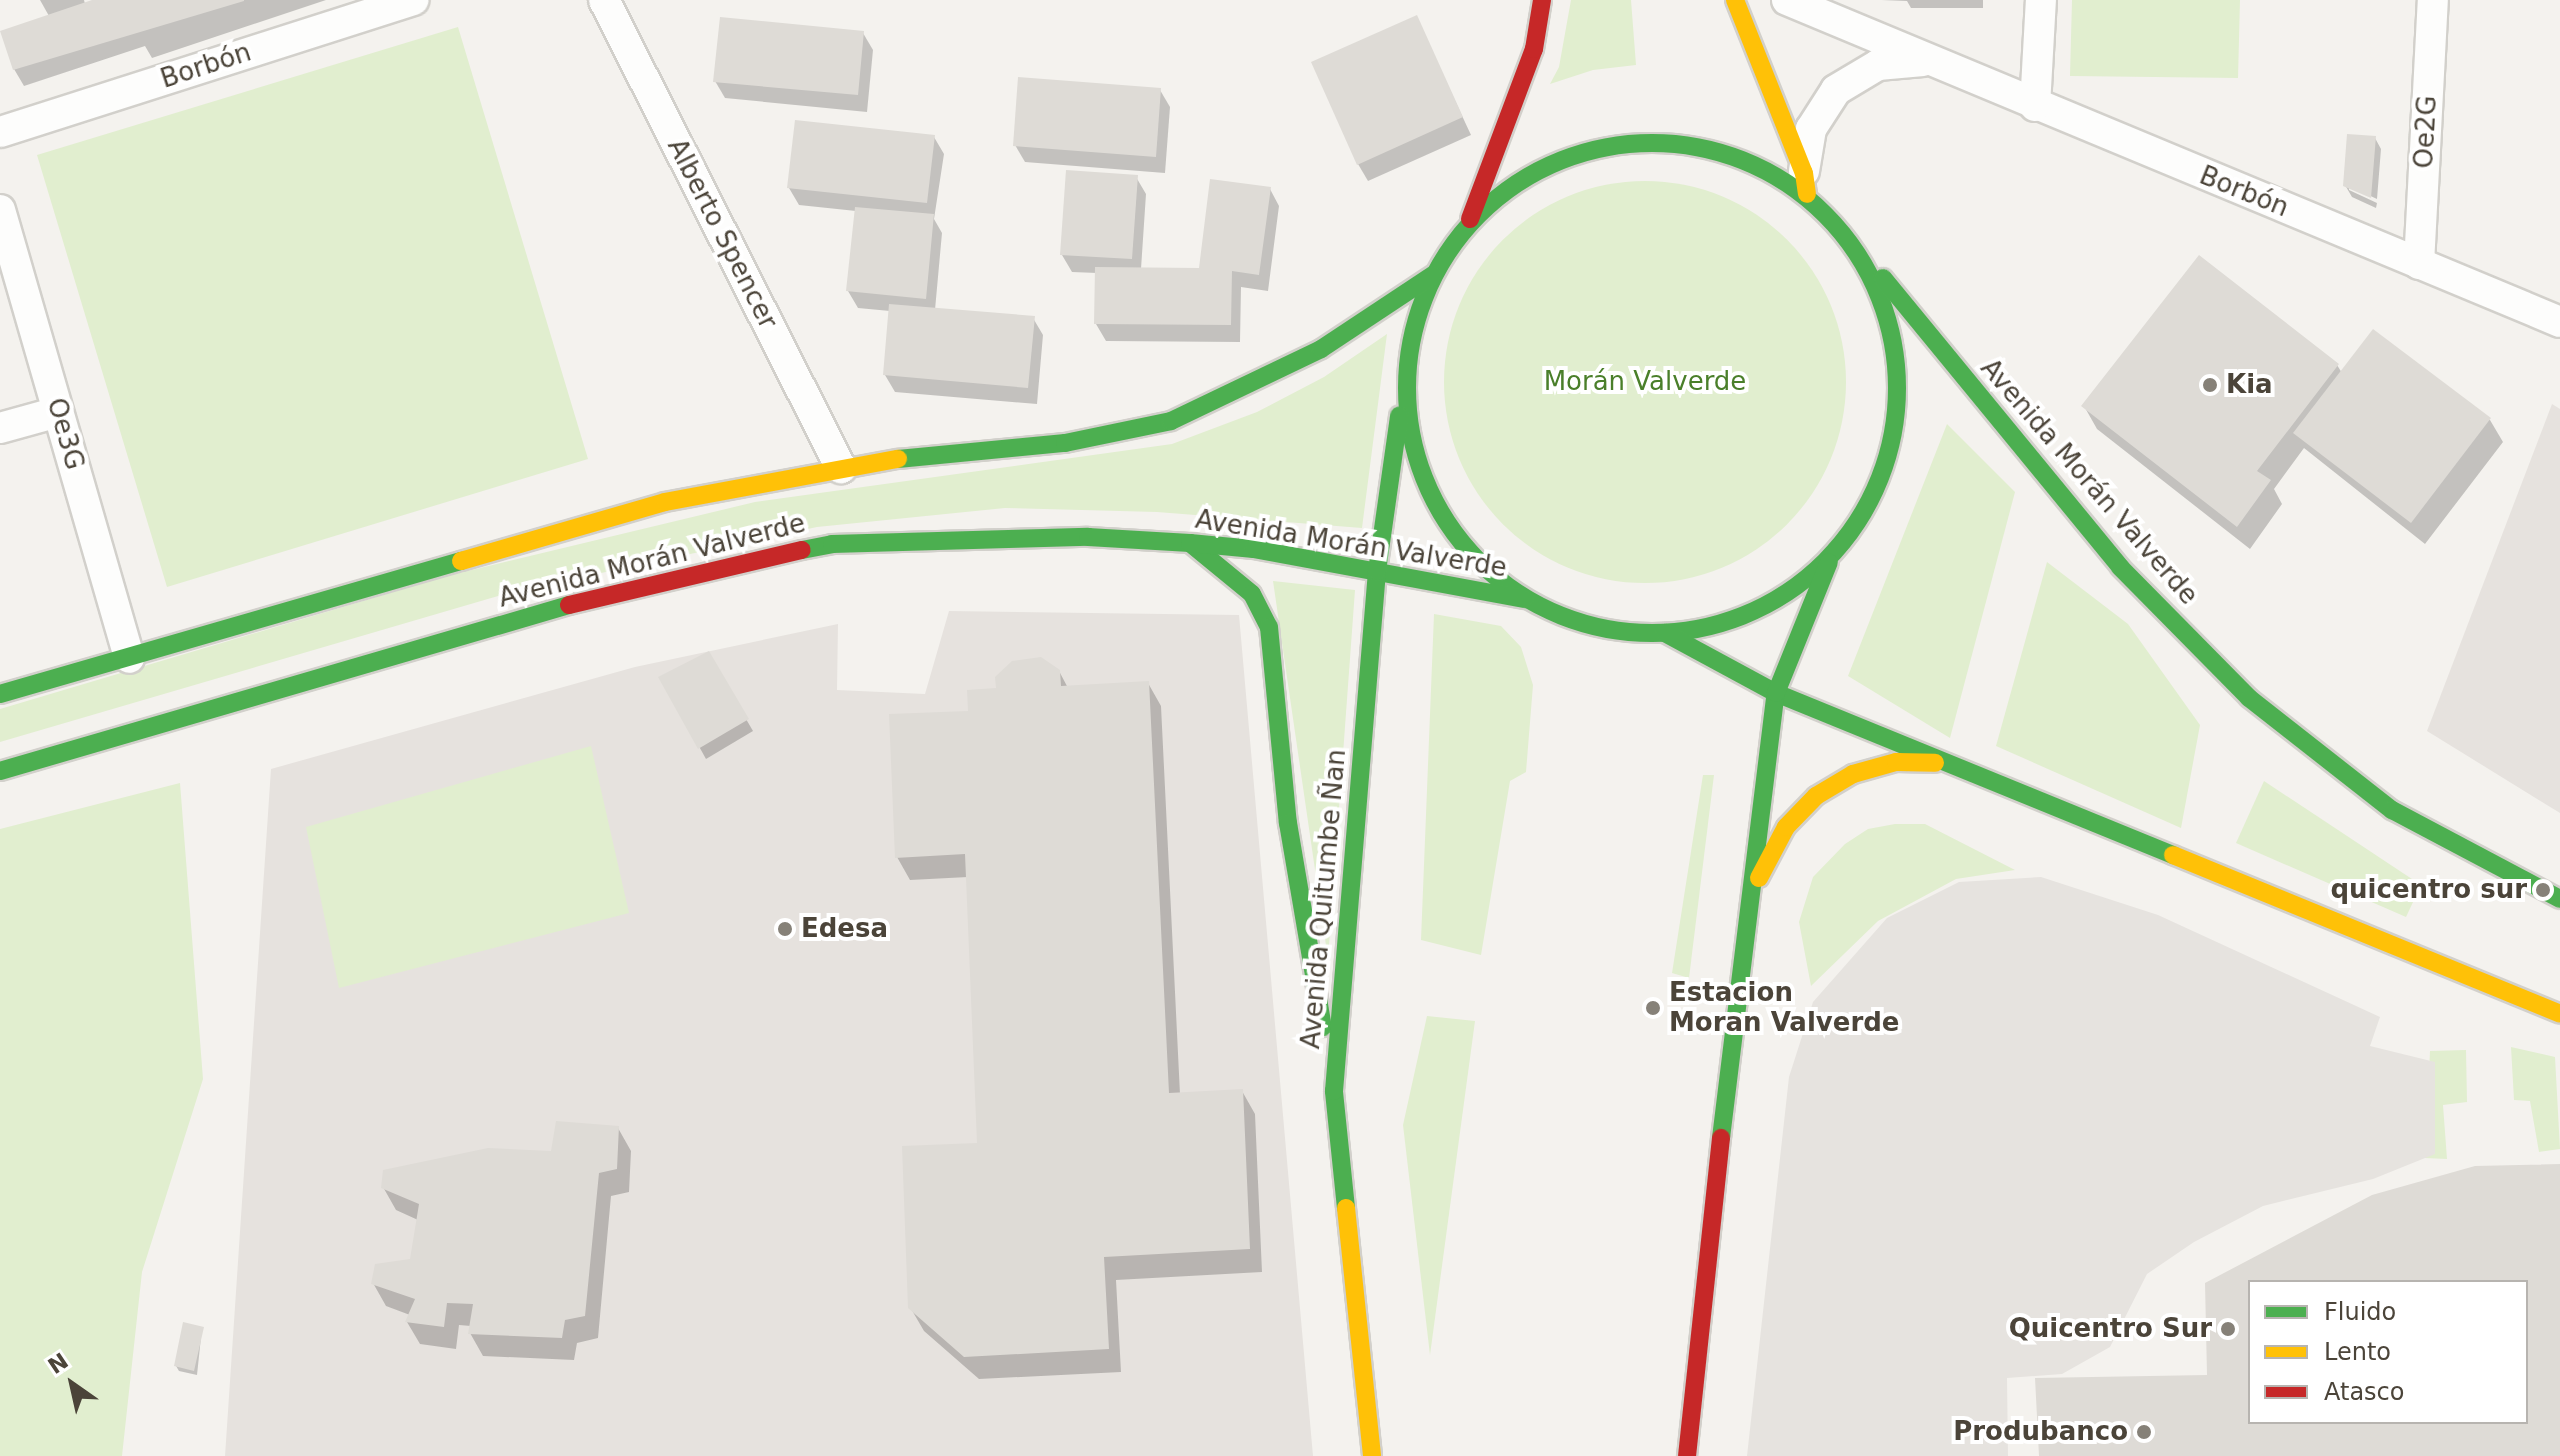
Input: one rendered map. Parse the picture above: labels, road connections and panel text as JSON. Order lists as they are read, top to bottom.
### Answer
{
  "streets": {
    "main road": ["Avenida Morán Valverde", "Avenida Quitumbe Ñan"],
    "street": [
      "Borbón",
      "Oe2G",
      "Alberto Spencer",
      "Oe3G"
    ]
  },
  "crossings": [
    ["Borbón", "Oe2G"],
    ["Alberto Spencer", "Avenida Morán Valverde"],
    ["Oe3G", "Avenida Morán Valverde"],
    ["Avenida Morán Valverde", "Avenida Quitumbe Ñan"]
  ],
  "parks": ["Morán Valverde"],
  "places": [
    "Kia",
    "quicentro sur",
    "Edesa",
    "Estacion Moran Valverde",
    "Quicentro Sur",
    "Produbanco"
  ],
  "legend": ["Fluido", "Lento", "Atasco"],
  "north": "top left"
}
